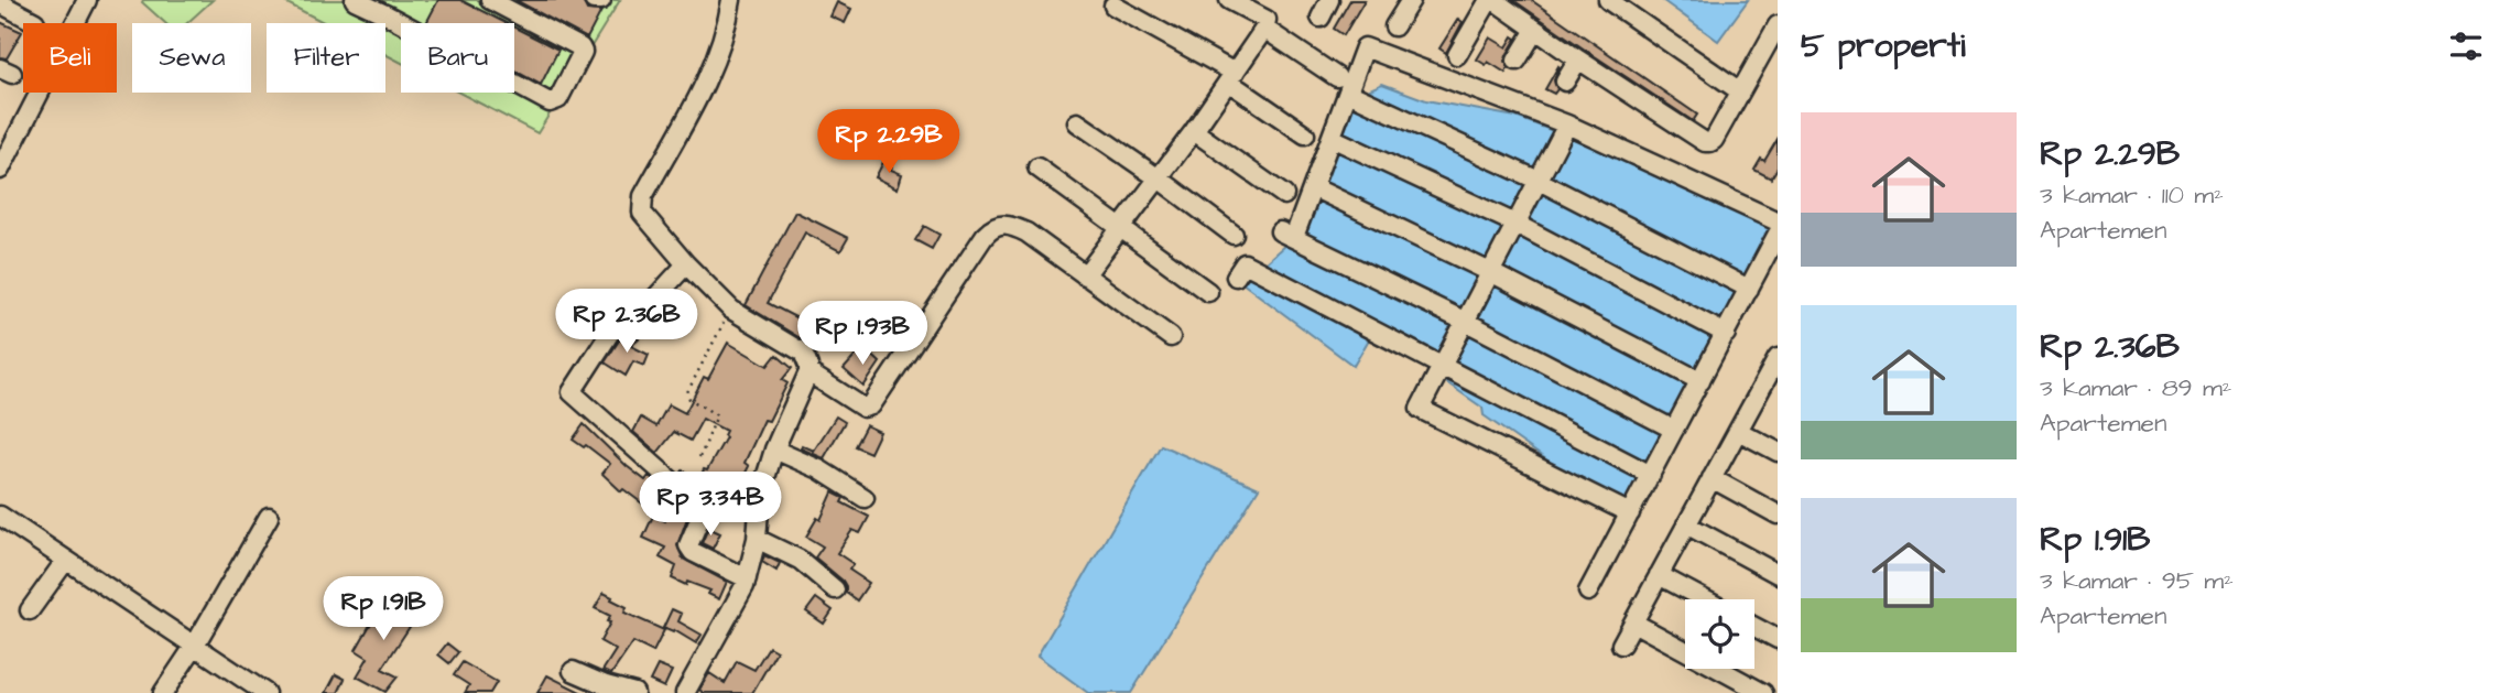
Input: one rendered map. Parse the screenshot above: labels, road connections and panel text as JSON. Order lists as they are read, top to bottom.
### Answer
{
  "page": {
    "heading": "5 properti",
    "chip": [
      "Beli",
      "Sewa",
      "Filter",
      "Baru"
    ],
    "list": [
      {
        "name": "Rp 2.29B",
        "note": "3 kamar · 110 m² · Apartemen"
      },
      {
        "name": "Rp 2.36B",
        "note": "3 kamar · 89 m² · Apartemen"
      },
      {
        "name": "Rp 1.91B",
        "note": "3 kamar · 95 m² · Apartemen"
      }
    ],
    "price": [
      "Rp 2.29B",
      "Rp 2.36B",
      "Rp 1.93B",
      "Rp 3.34B",
      "Rp 1.91B"
    ]
  }
}
